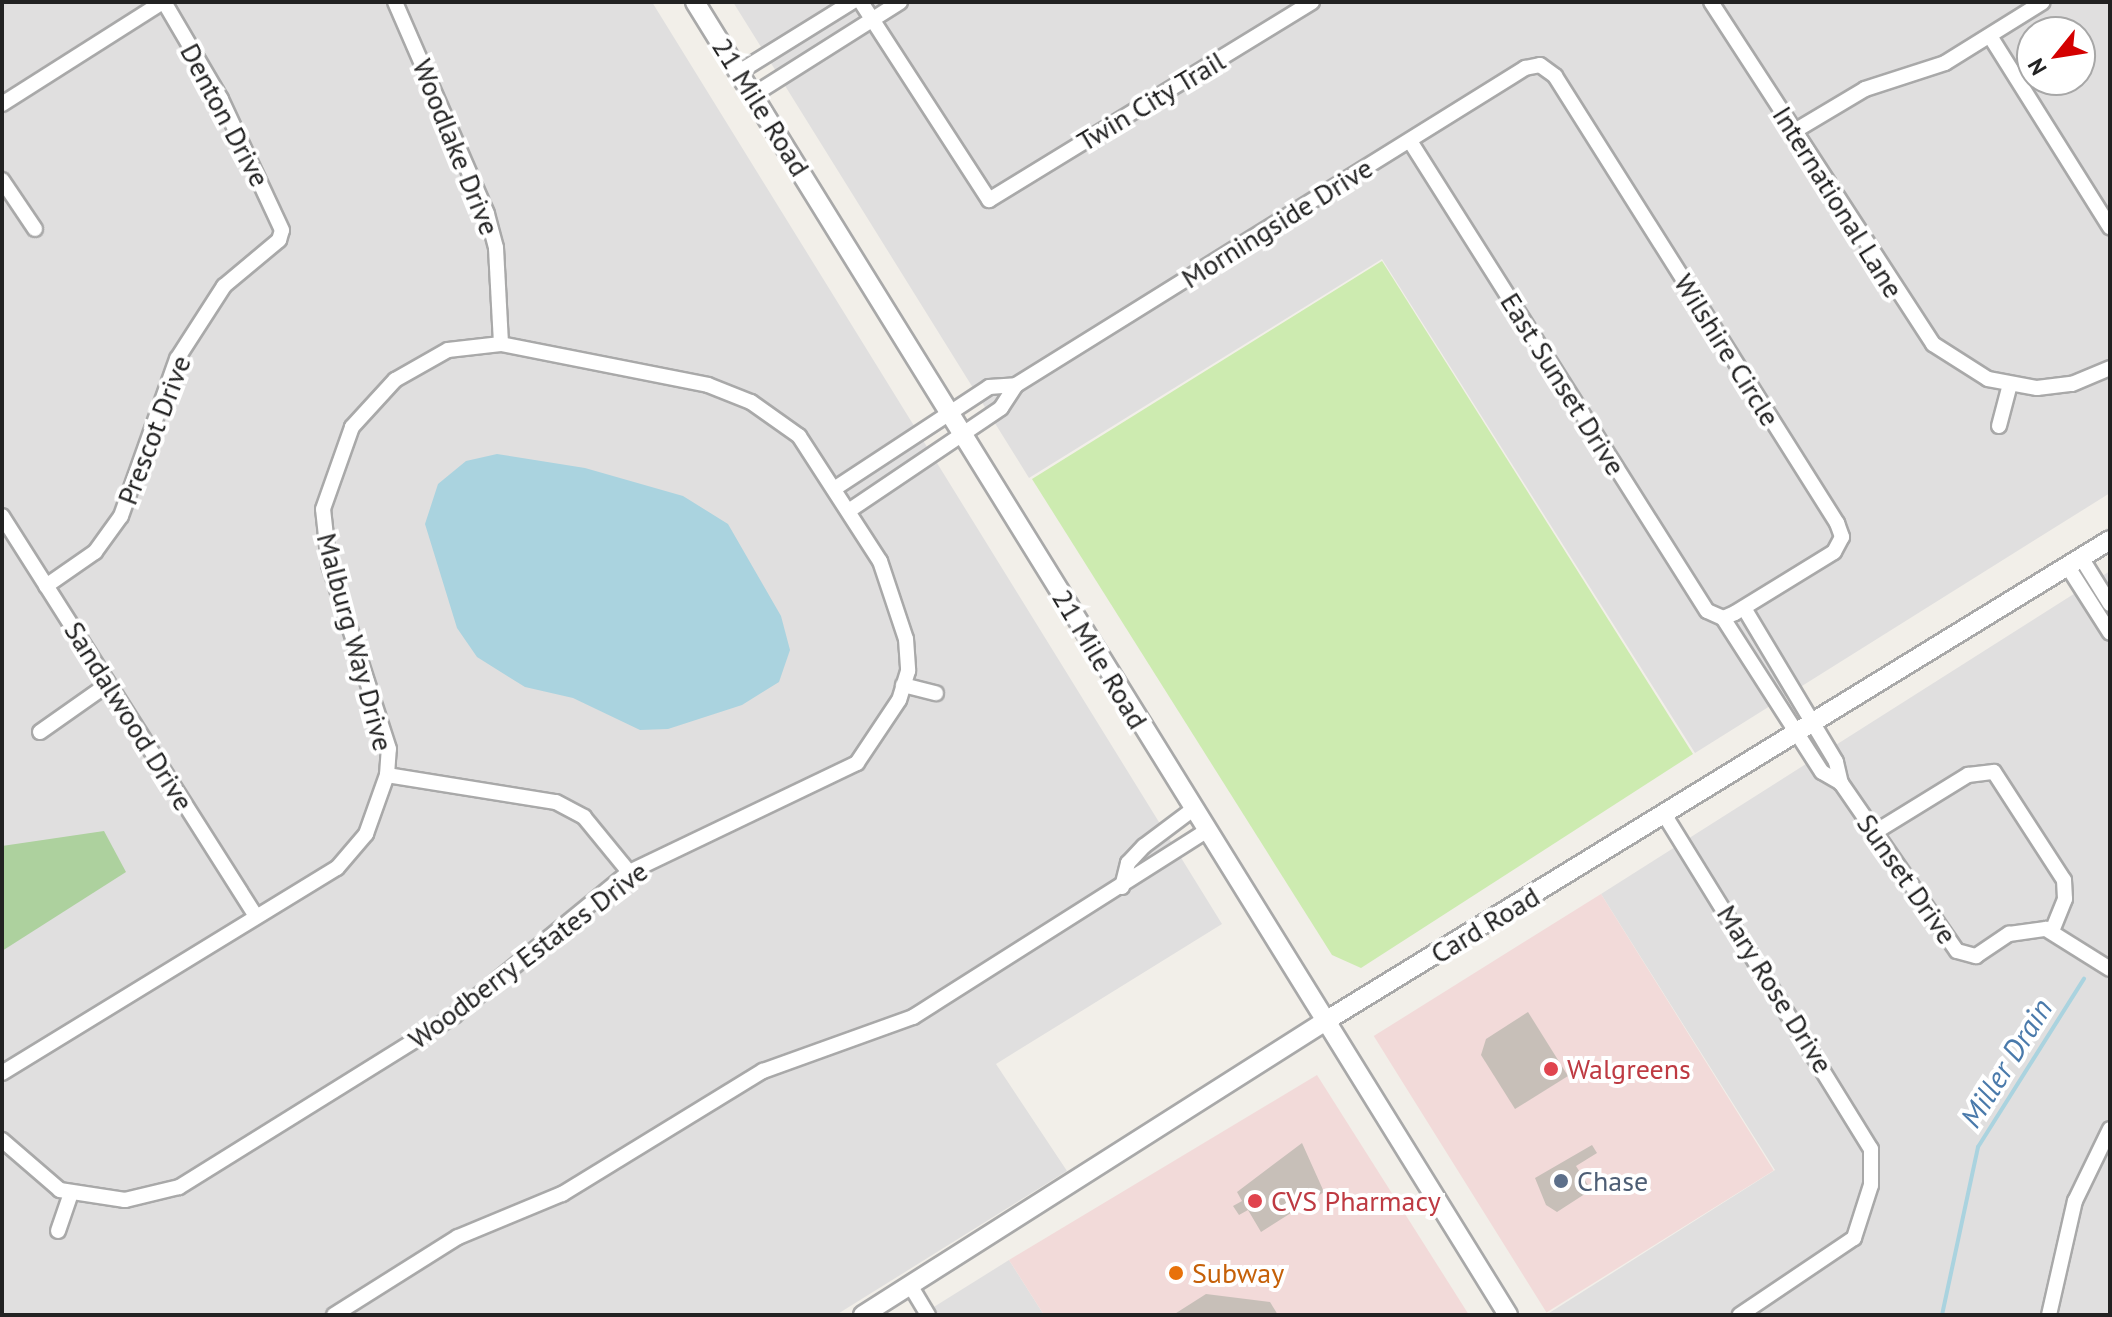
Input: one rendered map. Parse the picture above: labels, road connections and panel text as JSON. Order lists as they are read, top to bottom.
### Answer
{
  "streets": {
    "street": [
      "Twin City Trail",
      "21 Mile Road",
      "Denton Drive",
      "Woodlake Drive",
      "International Lane",
      "Morningside Drive",
      "Wilshire Circle",
      "East Sunset Drive",
      "Prescot Drive",
      "Malburg Way Drive",
      "Sandalwood Drive",
      "Sunset Drive",
      "Card Road",
      "Woodberry Estates Drive",
      "Mary Rose Drive"
    ]
  },
  "crossings": [
    ["21 Mile Road", "Morningside Drive"],
    ["21 Mile Road", "Card Road"],
    ["Denton Drive", "Prescot Drive"],
    ["Woodlake Drive", "Malburg Way Drive"],
    ["Morningside Drive", "Wilshire Circle"],
    ["Morningside Drive", "East Sunset Drive"],
    ["Morningside Drive", "Malburg Way Drive"],
    ["Morningside Drive", "Woodberry Estates Drive"],
    ["East Sunset Drive", "Sunset Drive"],
    ["East Sunset Drive", "Card Road"],
    ["Prescot Drive", "Sandalwood Drive"],
    ["Malburg Way Drive", "Sandalwood Drive"],
    ["Malburg Way Drive", "Woodberry Estates Drive"],
    ["Sunset Drive", "Card Road"],
    ["Card Road", "Mary Rose Drive"]
  ],
  "water": ["Miller Drain"],
  "places": [
    "Walgreens",
    "Chase",
    "CVS Pharmacy",
    "Subway"
  ],
  "north": "bottom left"
}
